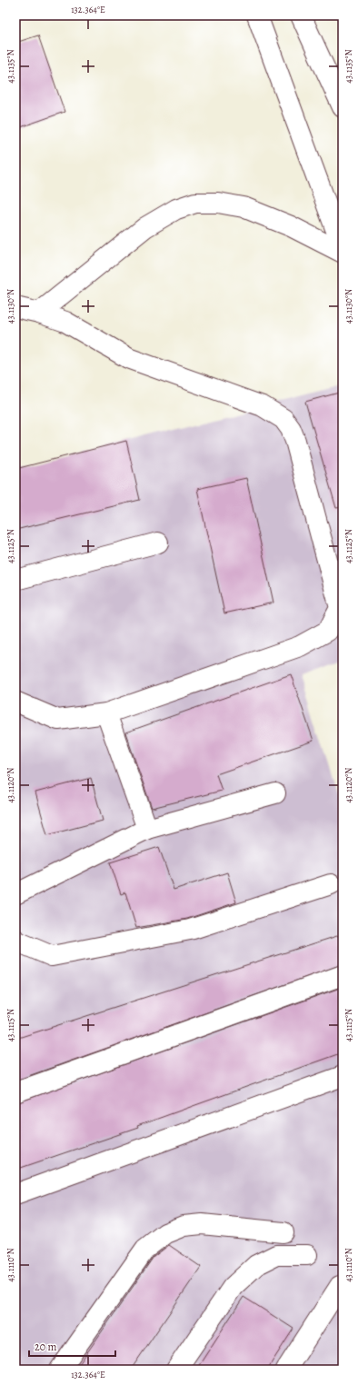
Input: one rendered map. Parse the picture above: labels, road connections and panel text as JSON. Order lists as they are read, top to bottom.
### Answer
{
  "scale_bar": "20 m",
  "coordinates": [
    "132.364°E",
    "43.1135°N",
    "43.1130°N",
    "43.1125°N",
    "43.1120°N",
    "43.1115°N",
    "43.1110°N"
  ]
}
